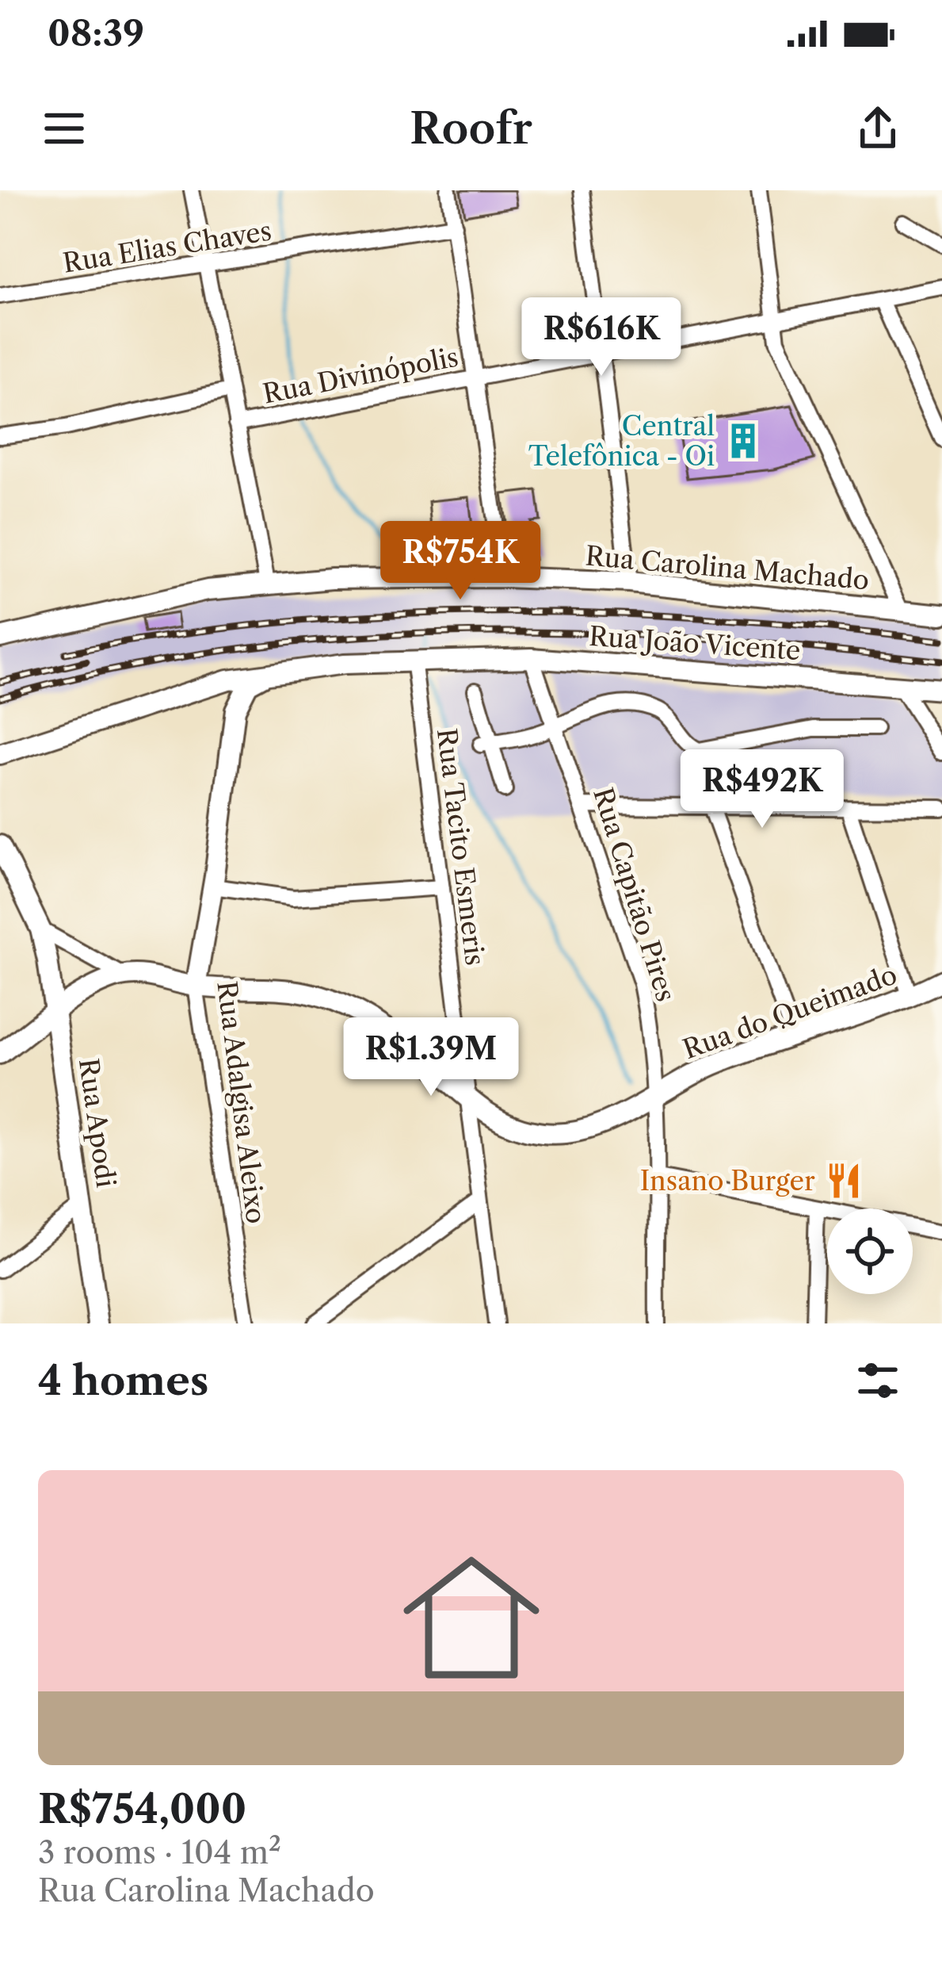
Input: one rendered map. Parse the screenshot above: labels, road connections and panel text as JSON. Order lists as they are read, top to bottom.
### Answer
{
  "streets": {
    "main road": [
      "Rua Carolina Machado",
      "Rua João Vicente",
      "Rua do Queimado",
      "Rua Adalgisa Aleixo",
      "Rua Apodi"
    ],
    "street": [
      "Rua Elias Chaves",
      "Rua Divinópolis",
      "Rua Tacito Esmeris",
      "Rua Capitão Pires"
    ]
  },
  "crossings": [
    ["Rua João Vicente", "Rua Tacito Esmeris"],
    ["Rua João Vicente", "Rua Capitão Pires"],
    ["Rua Tacito Esmeris", "Rua do Queimado"],
    ["Rua Capitão Pires", "Rua do Queimado"],
    ["Rua do Queimado", "Rua Adalgisa Aleixo"]
  ],
  "places": {
    "building": ["Central Telefônica - Oi"],
    "restaurant": ["Insano Burger"]
  },
  "page": {
    "status": "08:39",
    "header": "Roofr",
    "price": [
      "R$616K",
      "R$754K",
      "R$492K",
      "R$1.39M"
    ],
    "heading": "4 homes",
    "list": [
      {
        "name": "R$754,000",
        "note": "3 rooms · 104 m² · Rua Carolina Machado"
      }
    ]
  }
}
